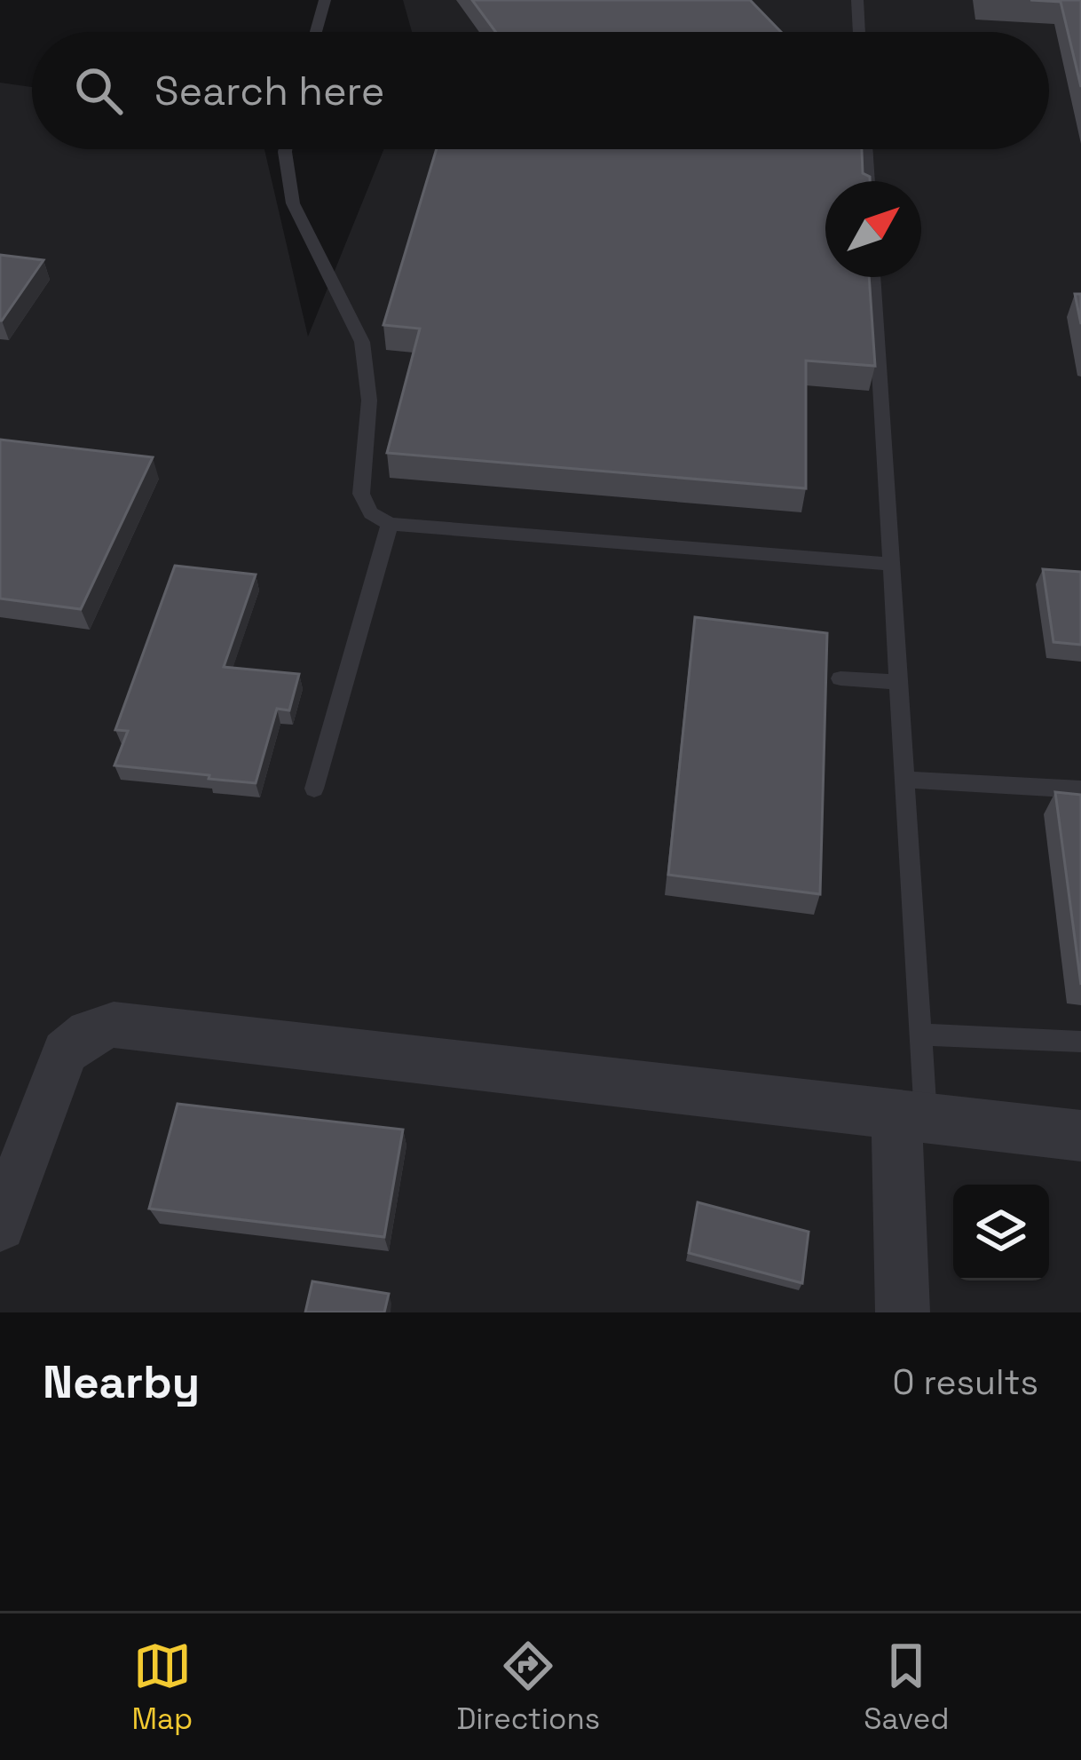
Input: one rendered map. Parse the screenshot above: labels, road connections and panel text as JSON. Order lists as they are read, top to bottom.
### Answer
{
  "north": "top right",
  "page": {
    "search": "Search here",
    "heading": ["Nearby", "0 results"],
    "nav": ["Map", "Directions", "Saved"]
  }
}
